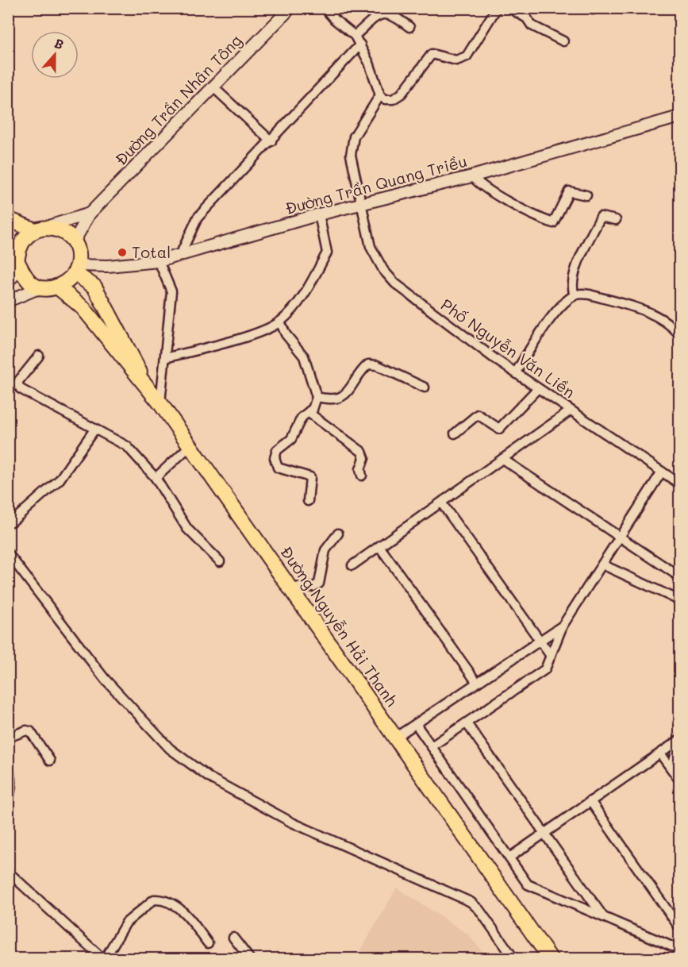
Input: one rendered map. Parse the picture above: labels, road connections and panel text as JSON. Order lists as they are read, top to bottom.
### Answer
{
  "streets": {
    "highway": ["Đường Nguyễn Hải Thanh"],
    "main road": ["Đường Trần Nhân Tông", "Đường Trần Quang Triều"],
    "street": ["Phố Nguyễn Văn Liền"]
  },
  "crossings": [
    ["Đường Trần Nhân Tông", "Đường Trần Quang Triều"],
    ["Đường Trần Nhân Tông", "Đường Nguyễn Hải Thanh"],
    ["Đường Trần Quang Triều", "Phố Nguyễn Văn Liền"],
    ["Đường Trần Quang Triều", "Đường Nguyễn Hải Thanh"]
  ],
  "places": ["Total"],
  "north": "top"
}
